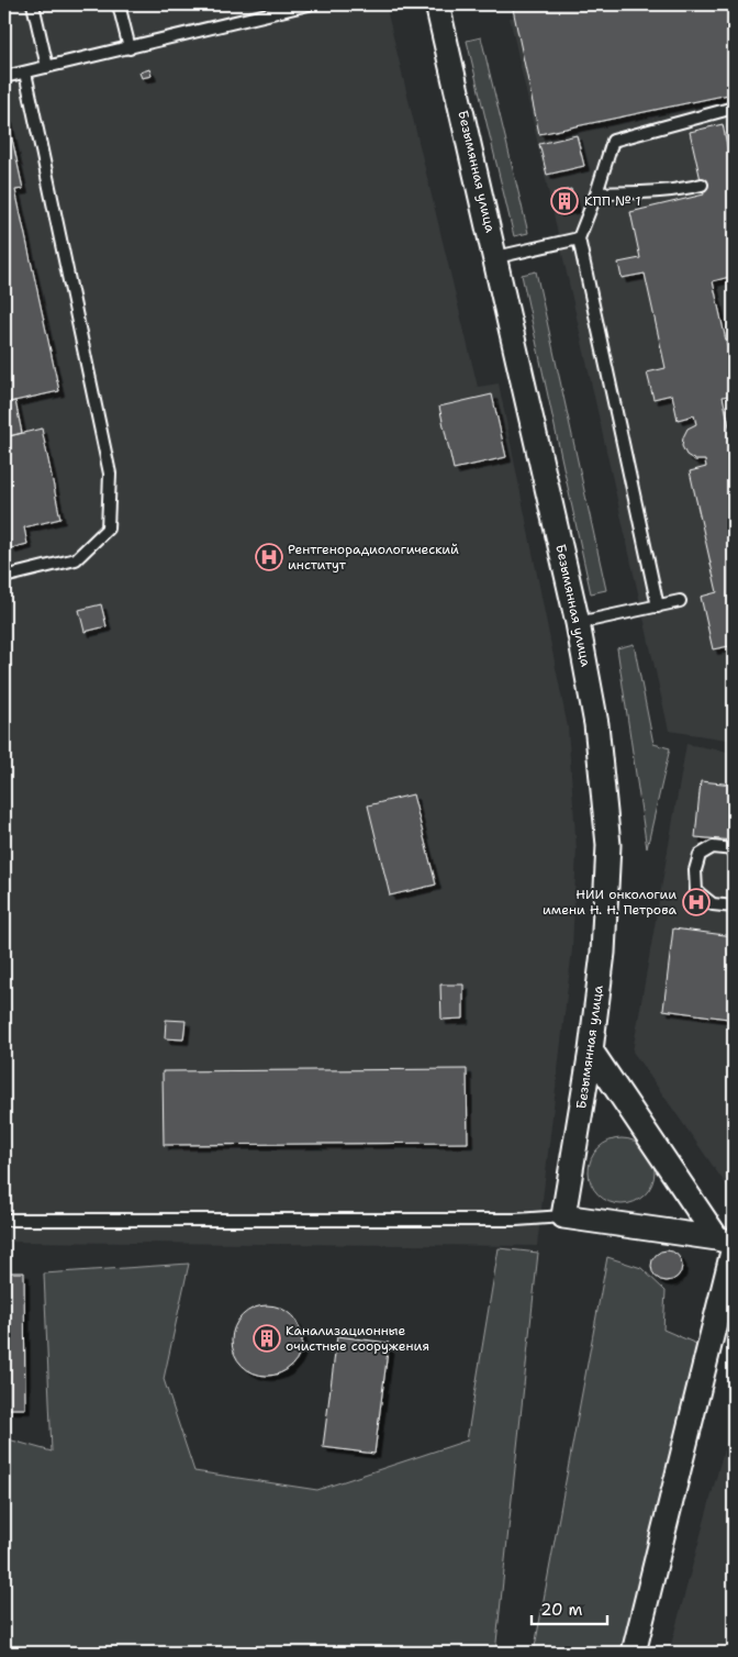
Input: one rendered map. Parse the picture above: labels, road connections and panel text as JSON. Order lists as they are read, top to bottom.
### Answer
{
  "streets": {
    "street": ["Безымянная улица"]
  },
  "places": {
    "building": ["КПП № 1", "Канализационные очистные сооружения"],
    "hospital": ["Рентгенорадиологический институт", "НИИ онкологии имени Н. Н. Петрова"]
  },
  "scale_bar": "20 m"
}
